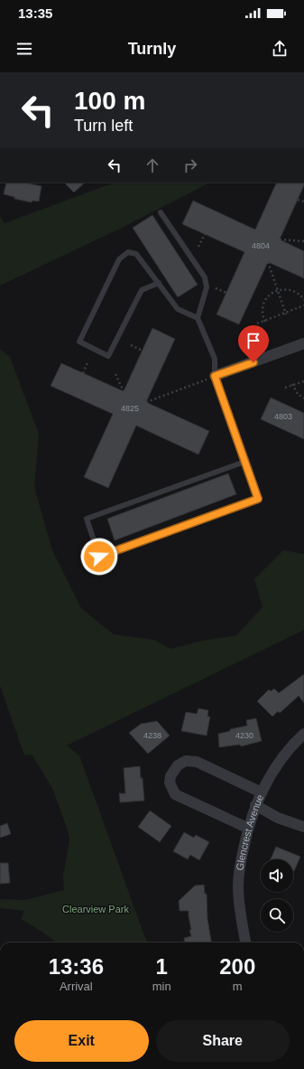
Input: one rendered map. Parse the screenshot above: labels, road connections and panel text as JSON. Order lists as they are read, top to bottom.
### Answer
{
  "streets": {
    "street": ["Glencrest Avenue"]
  },
  "parks": ["Clearview Park"],
  "house_numbers": [
    "4804",
    "4825",
    "4803",
    "4238",
    "4230"
  ],
  "page": {
    "status": "13:35",
    "header": "Turnly",
    "turn": ["100 m", "Turn left"],
    "eta": [
      "13:36",
      "Arrival",
      "1",
      "min",
      "200",
      "m"
    ],
    "buttons": ["Exit", "Share"]
  }
}
